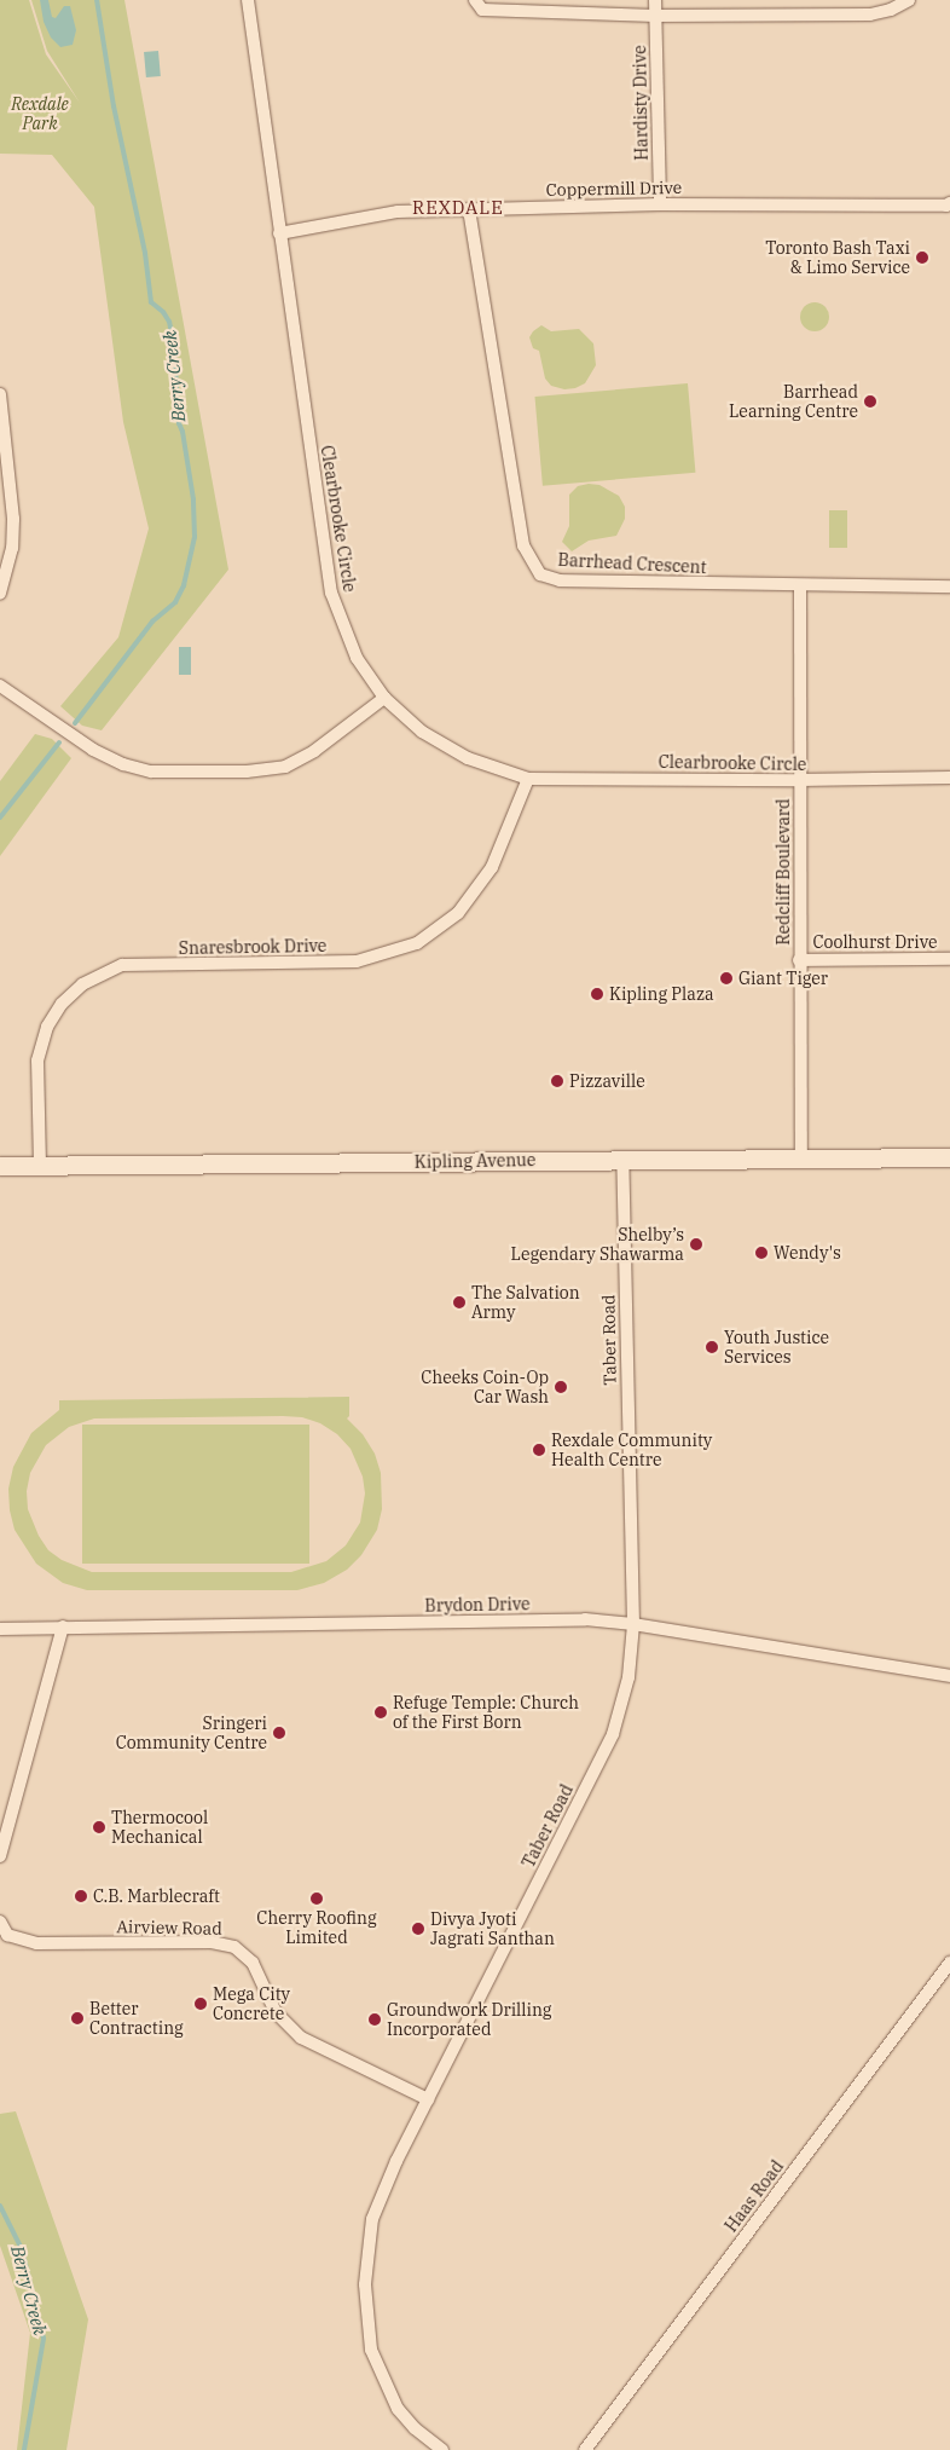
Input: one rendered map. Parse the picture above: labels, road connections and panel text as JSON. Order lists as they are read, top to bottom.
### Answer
{
  "streets": {
    "main road": ["Kipling Avenue"],
    "street": [
      "Hardisty Drive",
      "Coppermill Drive",
      "Clearbrooke Circle",
      "Barrhead Crescent",
      "Redcliff Boulevard",
      "Coolhurst Drive",
      "Snaresbrook Drive",
      "Taber Road",
      "Brydon Drive",
      "Airview Road",
      "Haas Road"
    ]
  },
  "crossings": [
    ["Hardisty Drive", "Coppermill Drive"],
    ["Coppermill Drive", "Clearbrooke Circle"],
    ["Coppermill Drive", "Barrhead Crescent"],
    ["Clearbrooke Circle", "Redcliff Boulevard"],
    ["Clearbrooke Circle", "Snaresbrook Drive"],
    ["Barrhead Crescent", "Redcliff Boulevard"],
    ["Redcliff Boulevard", "Coolhurst Drive"],
    ["Redcliff Boulevard", "Kipling Avenue"],
    ["Snaresbrook Drive", "Kipling Avenue"],
    ["Kipling Avenue", "Taber Road"],
    ["Taber Road", "Brydon Drive"],
    ["Taber Road", "Airview Road"]
  ],
  "districts": ["REXDALE"],
  "water": ["Berry Creek"],
  "parks": ["Rexdale Park"],
  "places": [
    "Toronto Bash Taxi & Limo Service",
    "Barrhead Learning Centre",
    "Giant Tiger",
    "Kipling Plaza",
    "Pizzaville",
    "Shelby’s Legendary Shawarma",
    "Wendy's",
    "The Salvation Army",
    "Youth Justice Services",
    "Cheeks Coin-Op Car Wash",
    "Rexdale Community Health Centre",
    "Refuge Temple: Church of the First Born",
    "Sringeri Community Centre",
    "Thermocool Mechanical",
    "C.B. Marblecraft",
    "Cherry Roofing Limited",
    "Divya Jyoti Jagrati Santhan",
    "Mega City Concrete",
    "Better Contracting",
    "Groundwork Drilling Incorporated"
  ]
}
